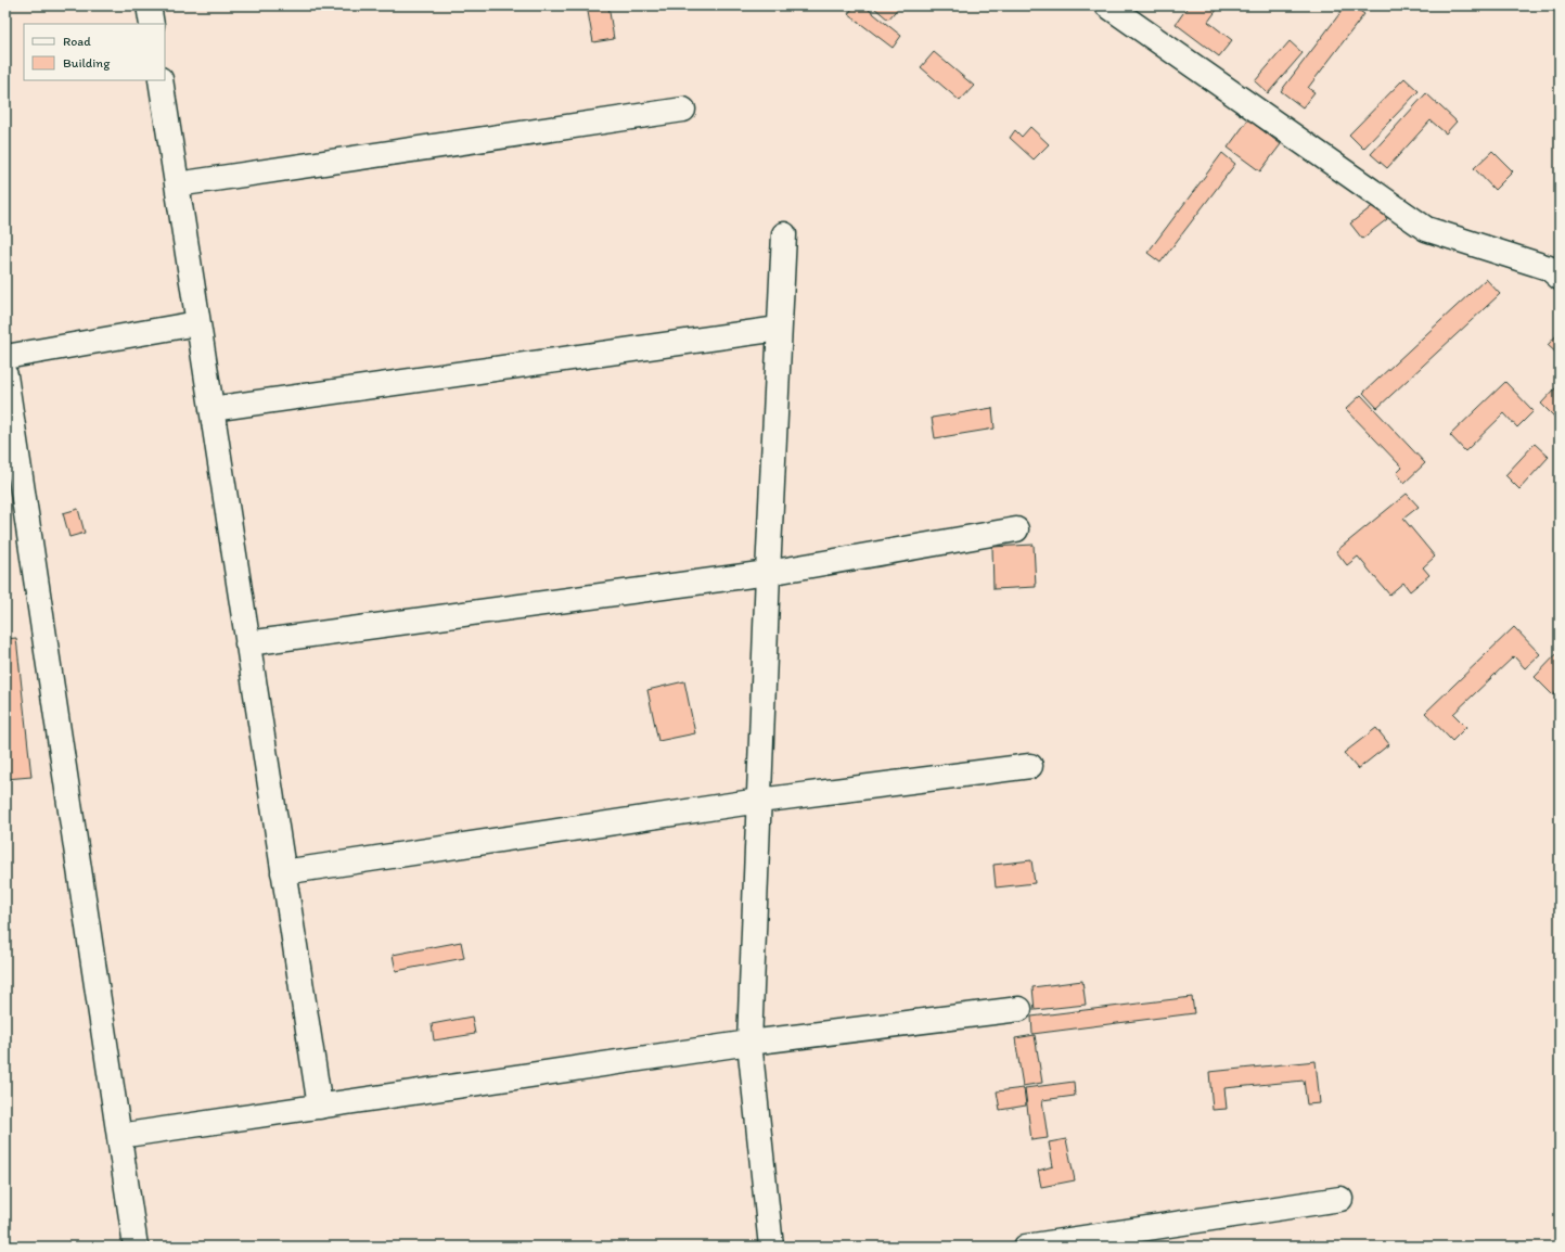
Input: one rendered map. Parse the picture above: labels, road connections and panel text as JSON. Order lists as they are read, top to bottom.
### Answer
{
  "legend": ["Road", "Building"]
}
